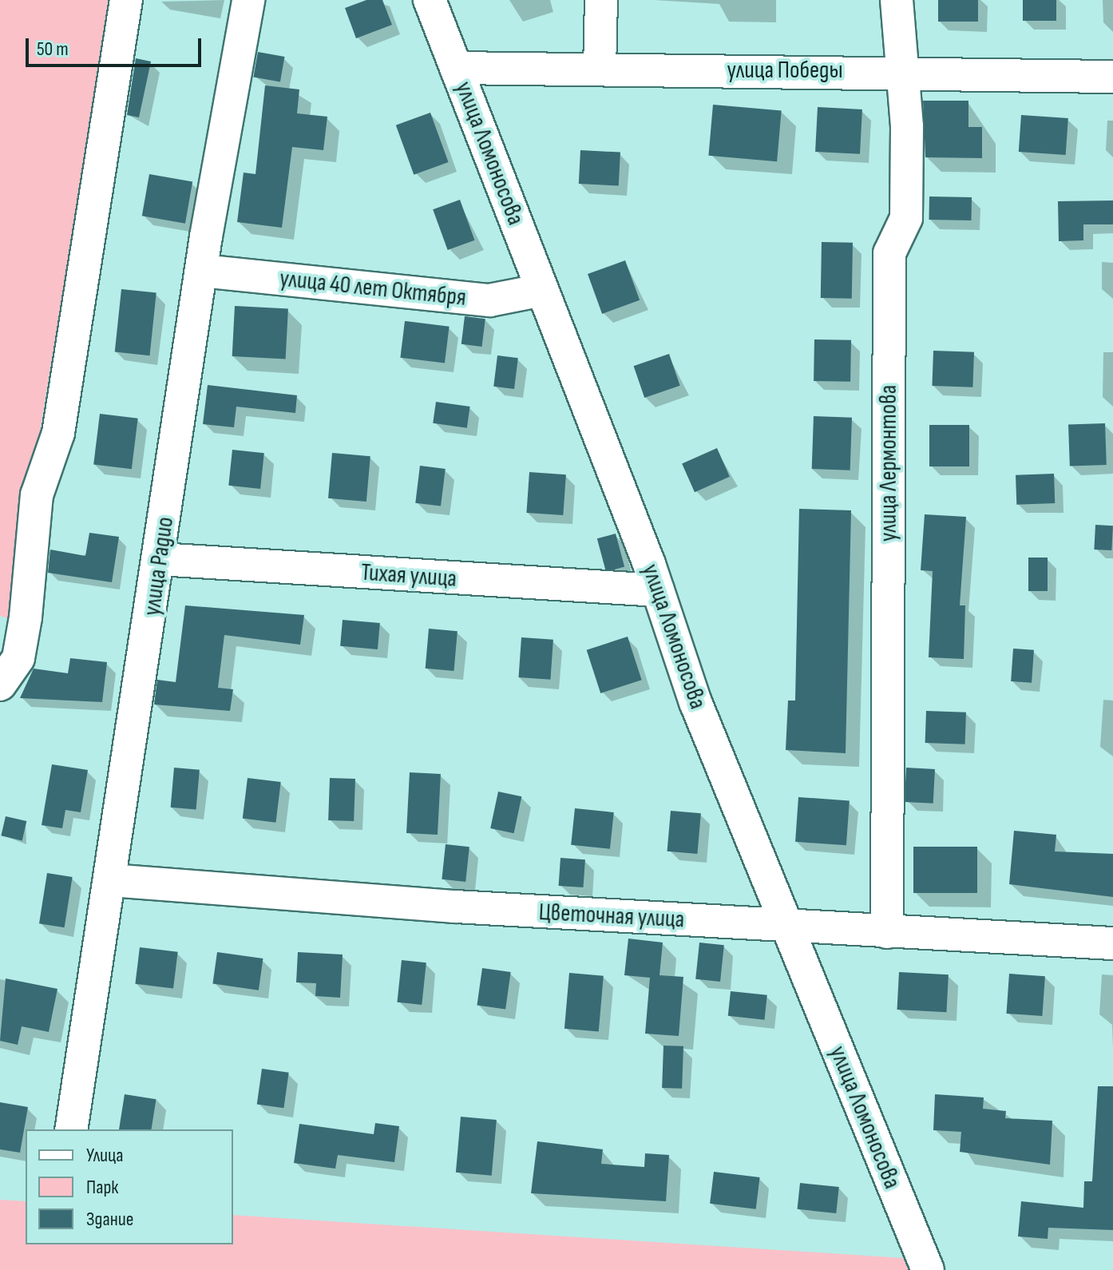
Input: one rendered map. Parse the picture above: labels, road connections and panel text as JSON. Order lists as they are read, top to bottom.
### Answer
{
  "streets": {
    "street": [
      "улица Победы",
      "улица Ломоносова",
      "улица 40 лет Октября",
      "улица Лермонтова",
      "улица Радио",
      "Тихая улица",
      "Цветочная улица"
    ]
  },
  "crossings": [
    ["улица Победы", "улица Ломоносова"],
    ["улица Победы", "улица Лермонтова"],
    ["улица Ломоносова", "улица 40 лет Октября"],
    ["улица Ломоносова", "Тихая улица"],
    ["улица Ломоносова", "Цветочная улица"],
    ["улица 40 лет Октября", "улица Радио"],
    ["улица Лермонтова", "Цветочная улица"],
    ["улица Радио", "Тихая улица"],
    ["улица Радио", "Цветочная улица"]
  ],
  "legend": ["Улица", "Парк", "Здание"],
  "scale_bar": "50 m"
}
